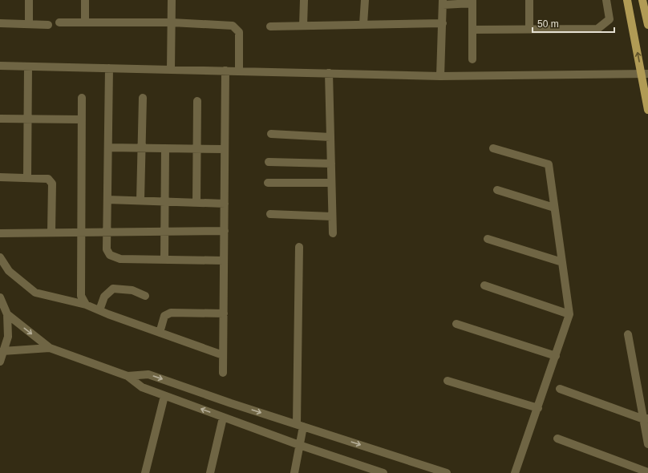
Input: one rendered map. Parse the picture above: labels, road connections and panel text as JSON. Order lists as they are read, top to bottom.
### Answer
{
  "scale_bar": "50 m"
}
